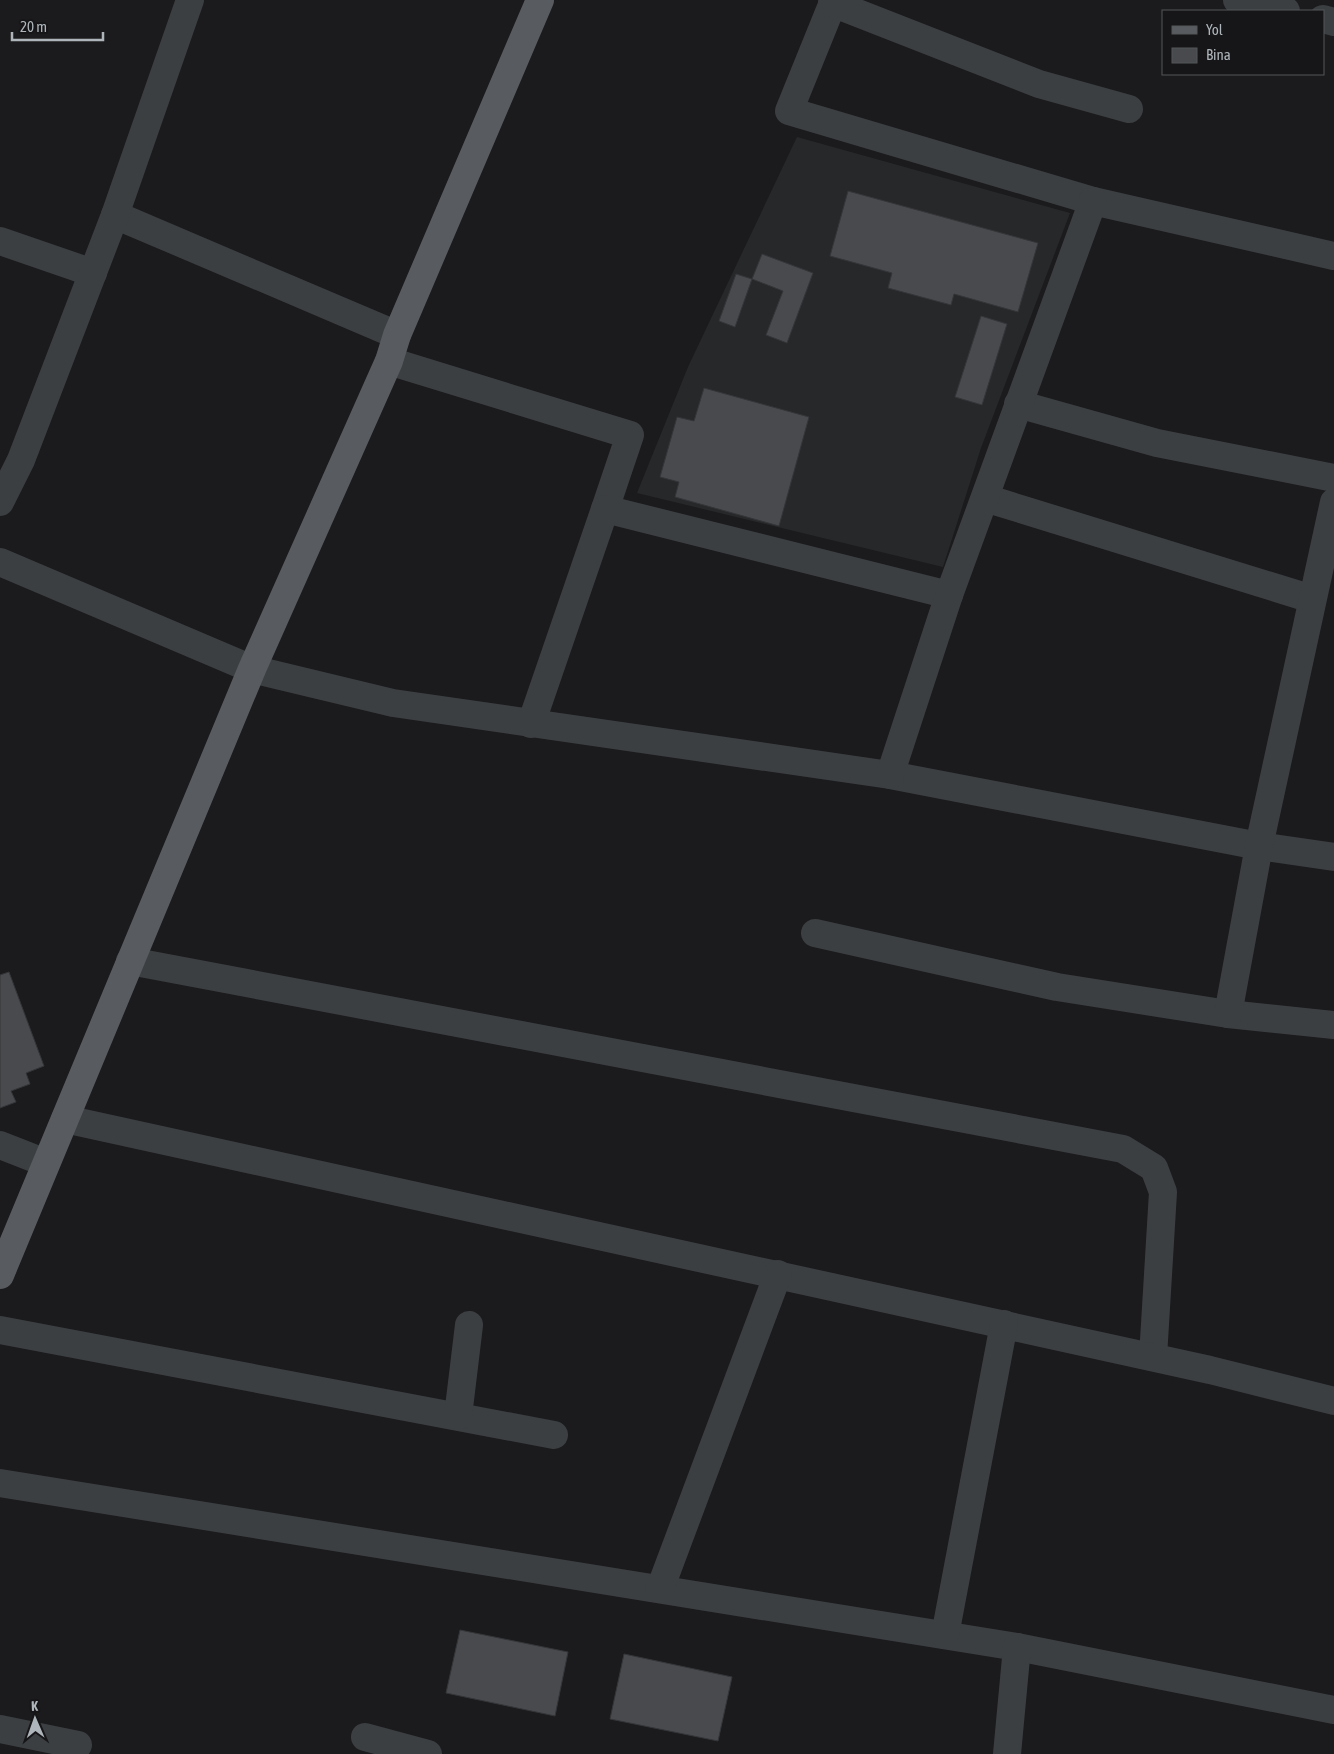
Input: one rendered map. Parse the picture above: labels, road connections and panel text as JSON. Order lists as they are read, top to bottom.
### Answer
{
  "legend": ["Yol", "Bina"],
  "scale_bar": "20 m",
  "north": "top"
}
